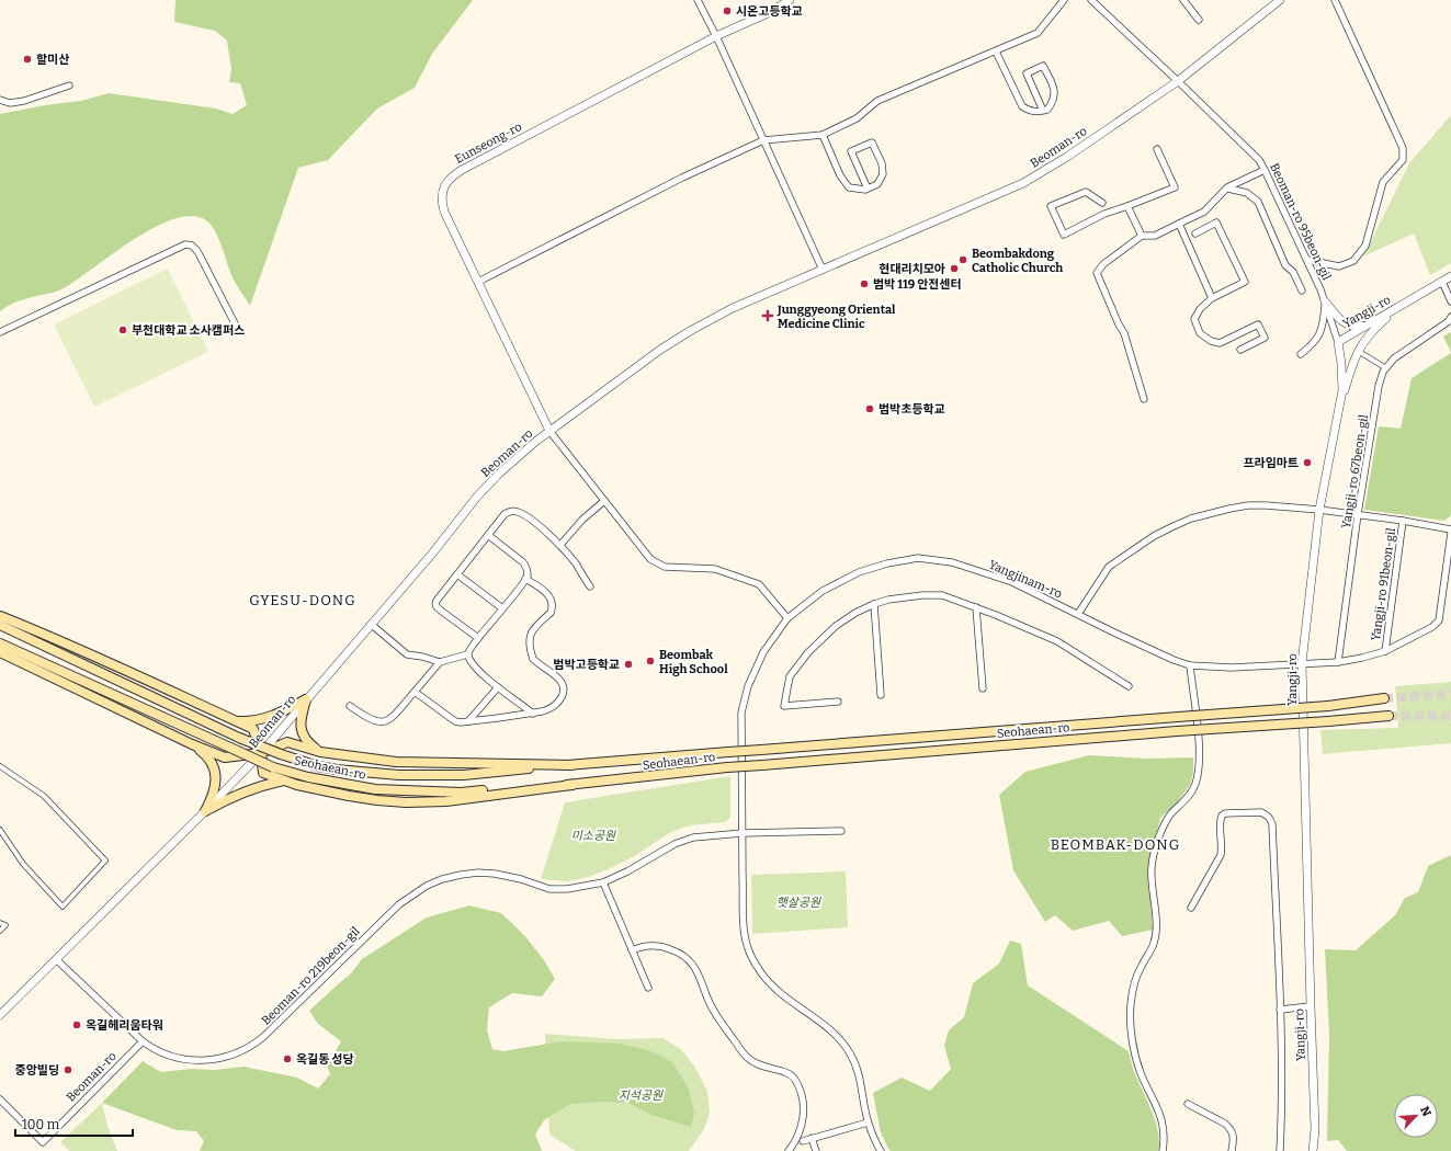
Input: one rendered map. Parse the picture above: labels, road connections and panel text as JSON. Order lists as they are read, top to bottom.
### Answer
{
  "streets": {
    "main road": ["Seohaean-ro"],
    "street": [
      "Eunseong-ro",
      "Beoman-ro",
      "Beoman-ro 95beon-gil",
      "Yangji-ro",
      "Yangji-ro 67beon-gil",
      "Yangjinam-ro",
      "Yangji-ro 91beon-gil",
      "Beoman-ro 219beon-gil"
    ]
  },
  "crossings": [
    ["Eunseong-ro", "Beoman-ro"],
    ["Beoman-ro", "Beoman-ro 95beon-gil"],
    ["Beoman-ro", "Yangjinam-ro"],
    ["Beoman-ro", "Beoman-ro 219beon-gil"],
    ["Beoman-ro 95beon-gil", "Yangji-ro"],
    ["Yangji-ro", "Yangjinam-ro"],
    ["Yangji-ro", "Yangji-ro 91beon-gil"],
    ["Yangji-ro 67beon-gil", "Yangjinam-ro"],
    ["Yangji-ro 67beon-gil", "Yangji-ro 91beon-gil"],
    ["Yangjinam-ro", "Yangji-ro 91beon-gil"],
    ["Yangjinam-ro", "Beoman-ro 219beon-gil"]
  ],
  "districts": ["GYESU-DONG", "BEOMBAK-DONG"],
  "parks": ["미소공원", "햇살공원", "지석공원"],
  "places": {
    "other": [
      "시온고등학교",
      "할미산",
      "Beombakdong Catholic Church",
      "현대리치모아",
      "범박 119 안전센터",
      "부천대학교 소사캠퍼스",
      "범박초등학교",
      "프라임마트",
      "Beombak High School",
      "범박고등학교",
      "옥길헤리움타워",
      "옥길동 성당",
      "중앙빌딩"
    ],
    "health": ["Junggyeong Oriental Medicine Clinic"]
  },
  "scale_bar": "100 m",
  "north": "top right"
}
